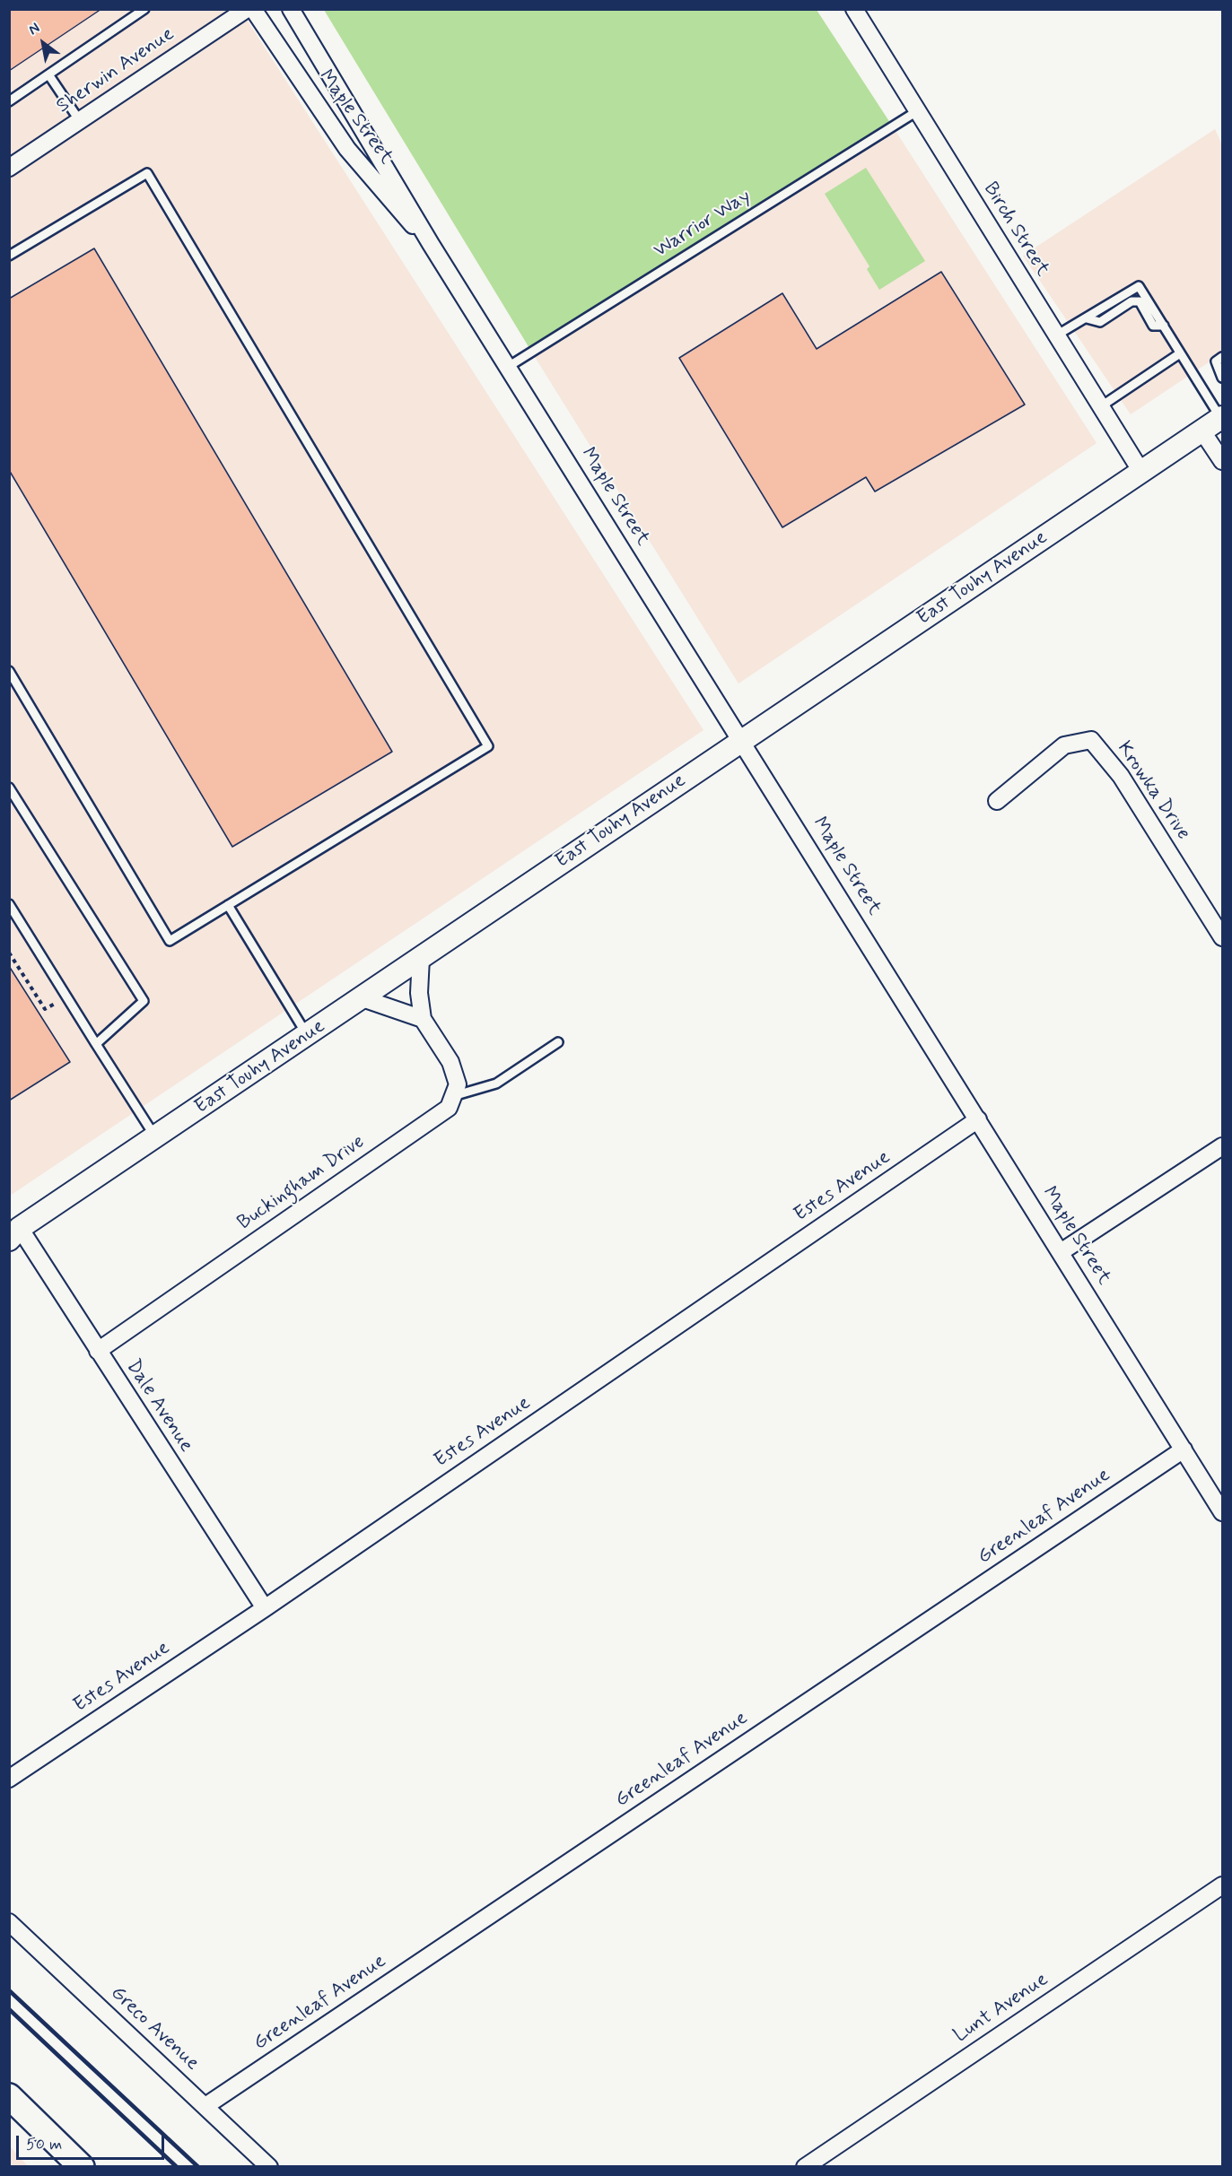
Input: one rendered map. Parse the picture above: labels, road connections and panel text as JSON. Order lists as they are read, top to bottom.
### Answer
{
  "streets": {
    "main road": ["East Touhy Avenue"],
    "street": [
      "Sherwin Avenue",
      "Maple Street",
      "Birch Street",
      "Krowka Drive",
      "Buckingham Drive",
      "Estes Avenue",
      "Dale Avenue",
      "Greenleaf Avenue",
      "Lunt Avenue",
      "Greco Avenue"
    ],
    "lane": ["Warrior Way"]
  },
  "crossings": [
    ["Maple Street", "Warrior Way"],
    ["Maple Street", "East Touhy Avenue"],
    ["Maple Street", "Estes Avenue"],
    ["Maple Street", "Greenleaf Avenue"],
    ["Warrior Way", "Birch Street"],
    ["Birch Street", "East Touhy Avenue"],
    ["East Touhy Avenue", "Dale Avenue"],
    ["Buckingham Drive", "Dale Avenue"],
    ["Estes Avenue", "Dale Avenue"],
    ["Greenleaf Avenue", "Greco Avenue"]
  ],
  "scale_bar": "50 m",
  "north": "top left"
}
